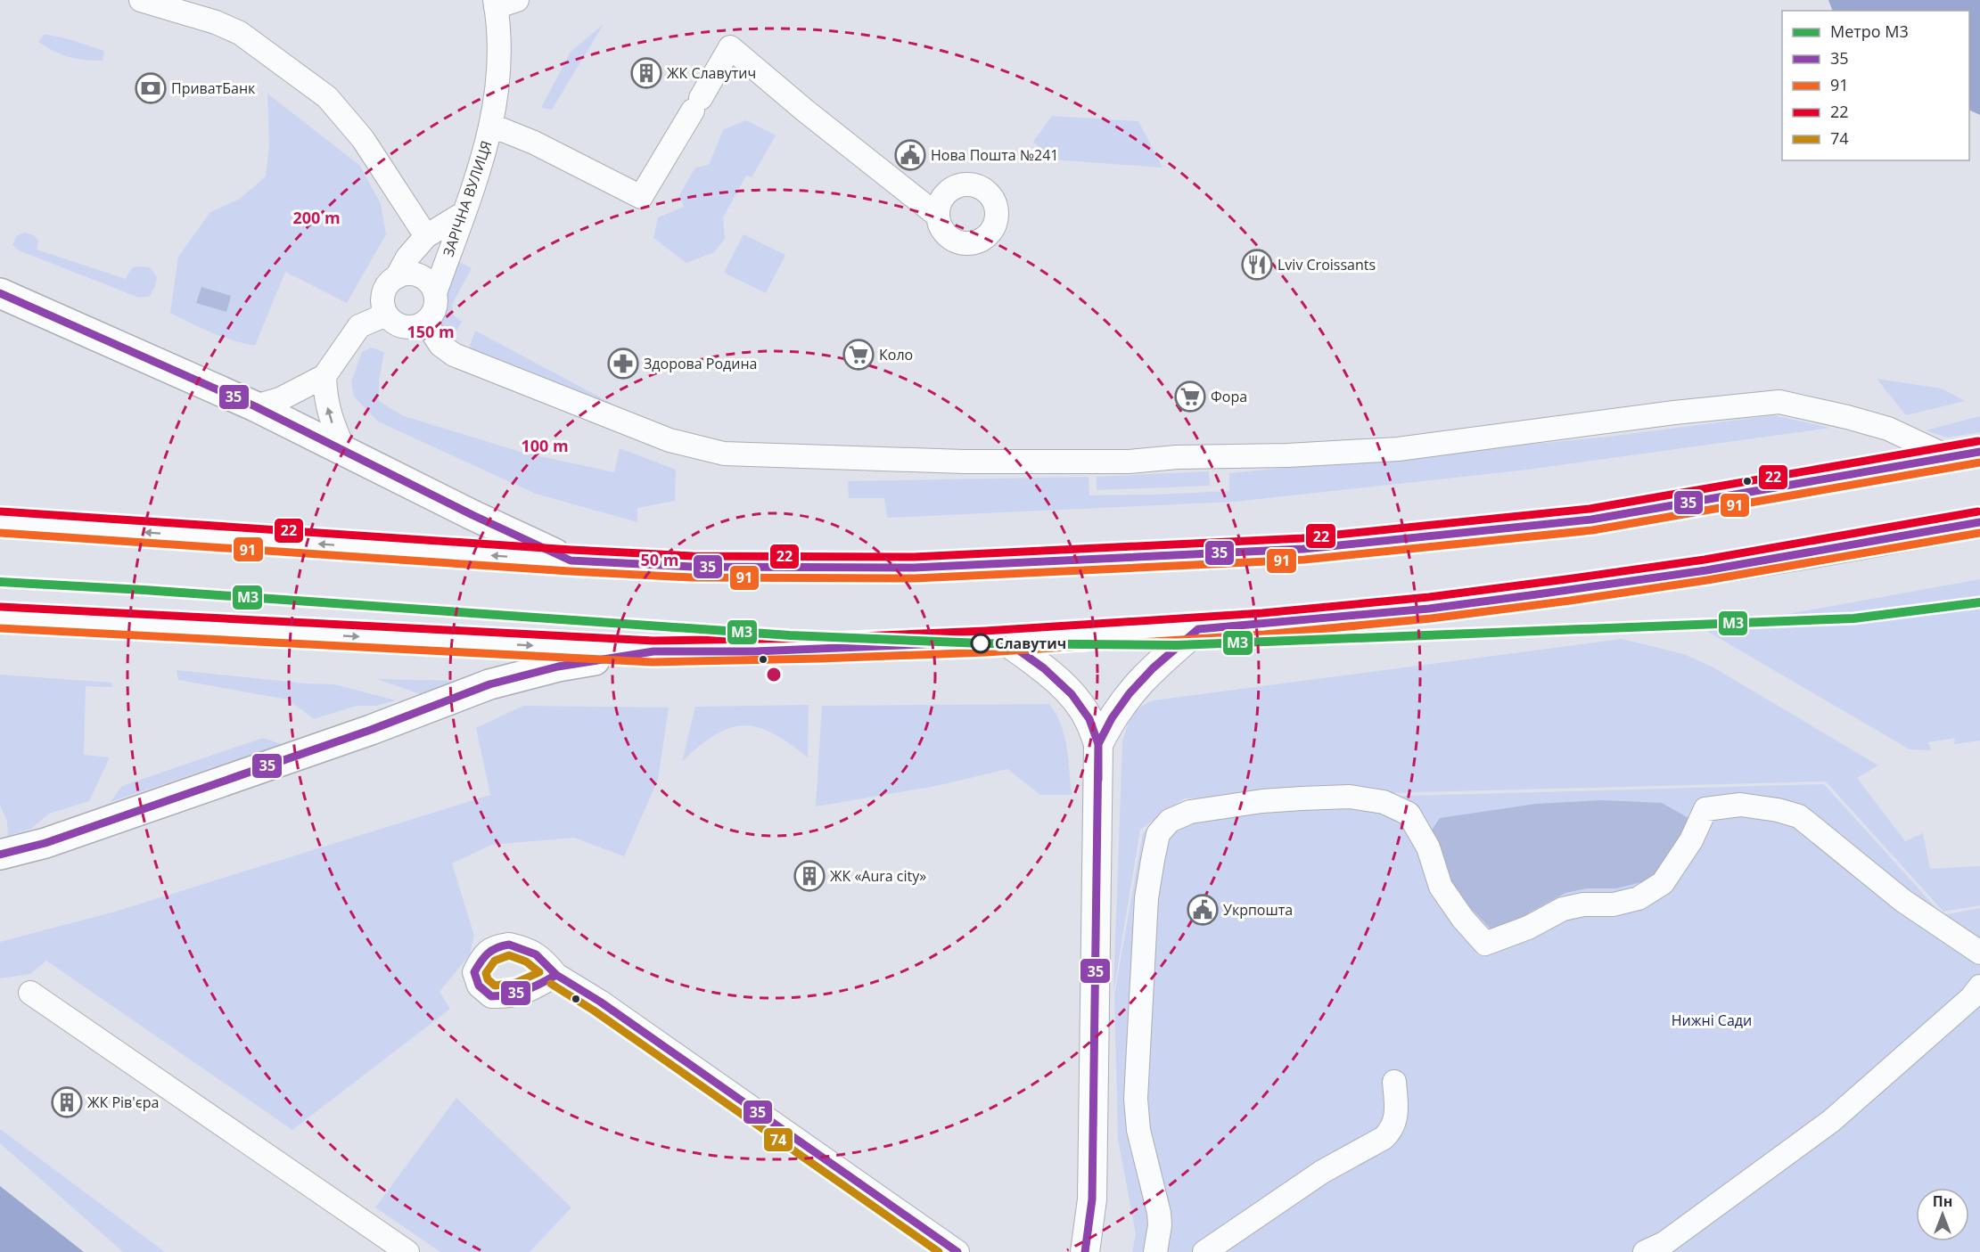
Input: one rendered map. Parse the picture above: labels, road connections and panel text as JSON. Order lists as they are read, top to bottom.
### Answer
{
  "streets": {
    "street": ["ЗАРІЧНА ВУЛИЦЯ"]
  },
  "parks": ["Нижні Сади"],
  "places": {
    "building": ["ЖК Славутич", "ЖК «Aura city»", "ЖК Рів'єра"],
    "bank": ["ПриватБанк"],
    "public building": ["Нова Пошта №241", "Укрпошта"],
    "restaurant": ["Lviv Croissants"],
    "supermarket": ["Коло", "Фора"],
    "pharmacy": ["Здорова Родина"],
    "other": ["Славутич"]
  },
  "lines": [
    "transit line 35",
    "transit line 22",
    "transit line 91",
    "metro line M3",
    "transit line 74"
  ],
  "legend": [
    "Метро M3",
    "35",
    "91",
    "22",
    "74"
  ],
  "north": "top",
  "rings": [
    "200 m",
    "150 m",
    "100 m",
    "50 m"
  ]
}
